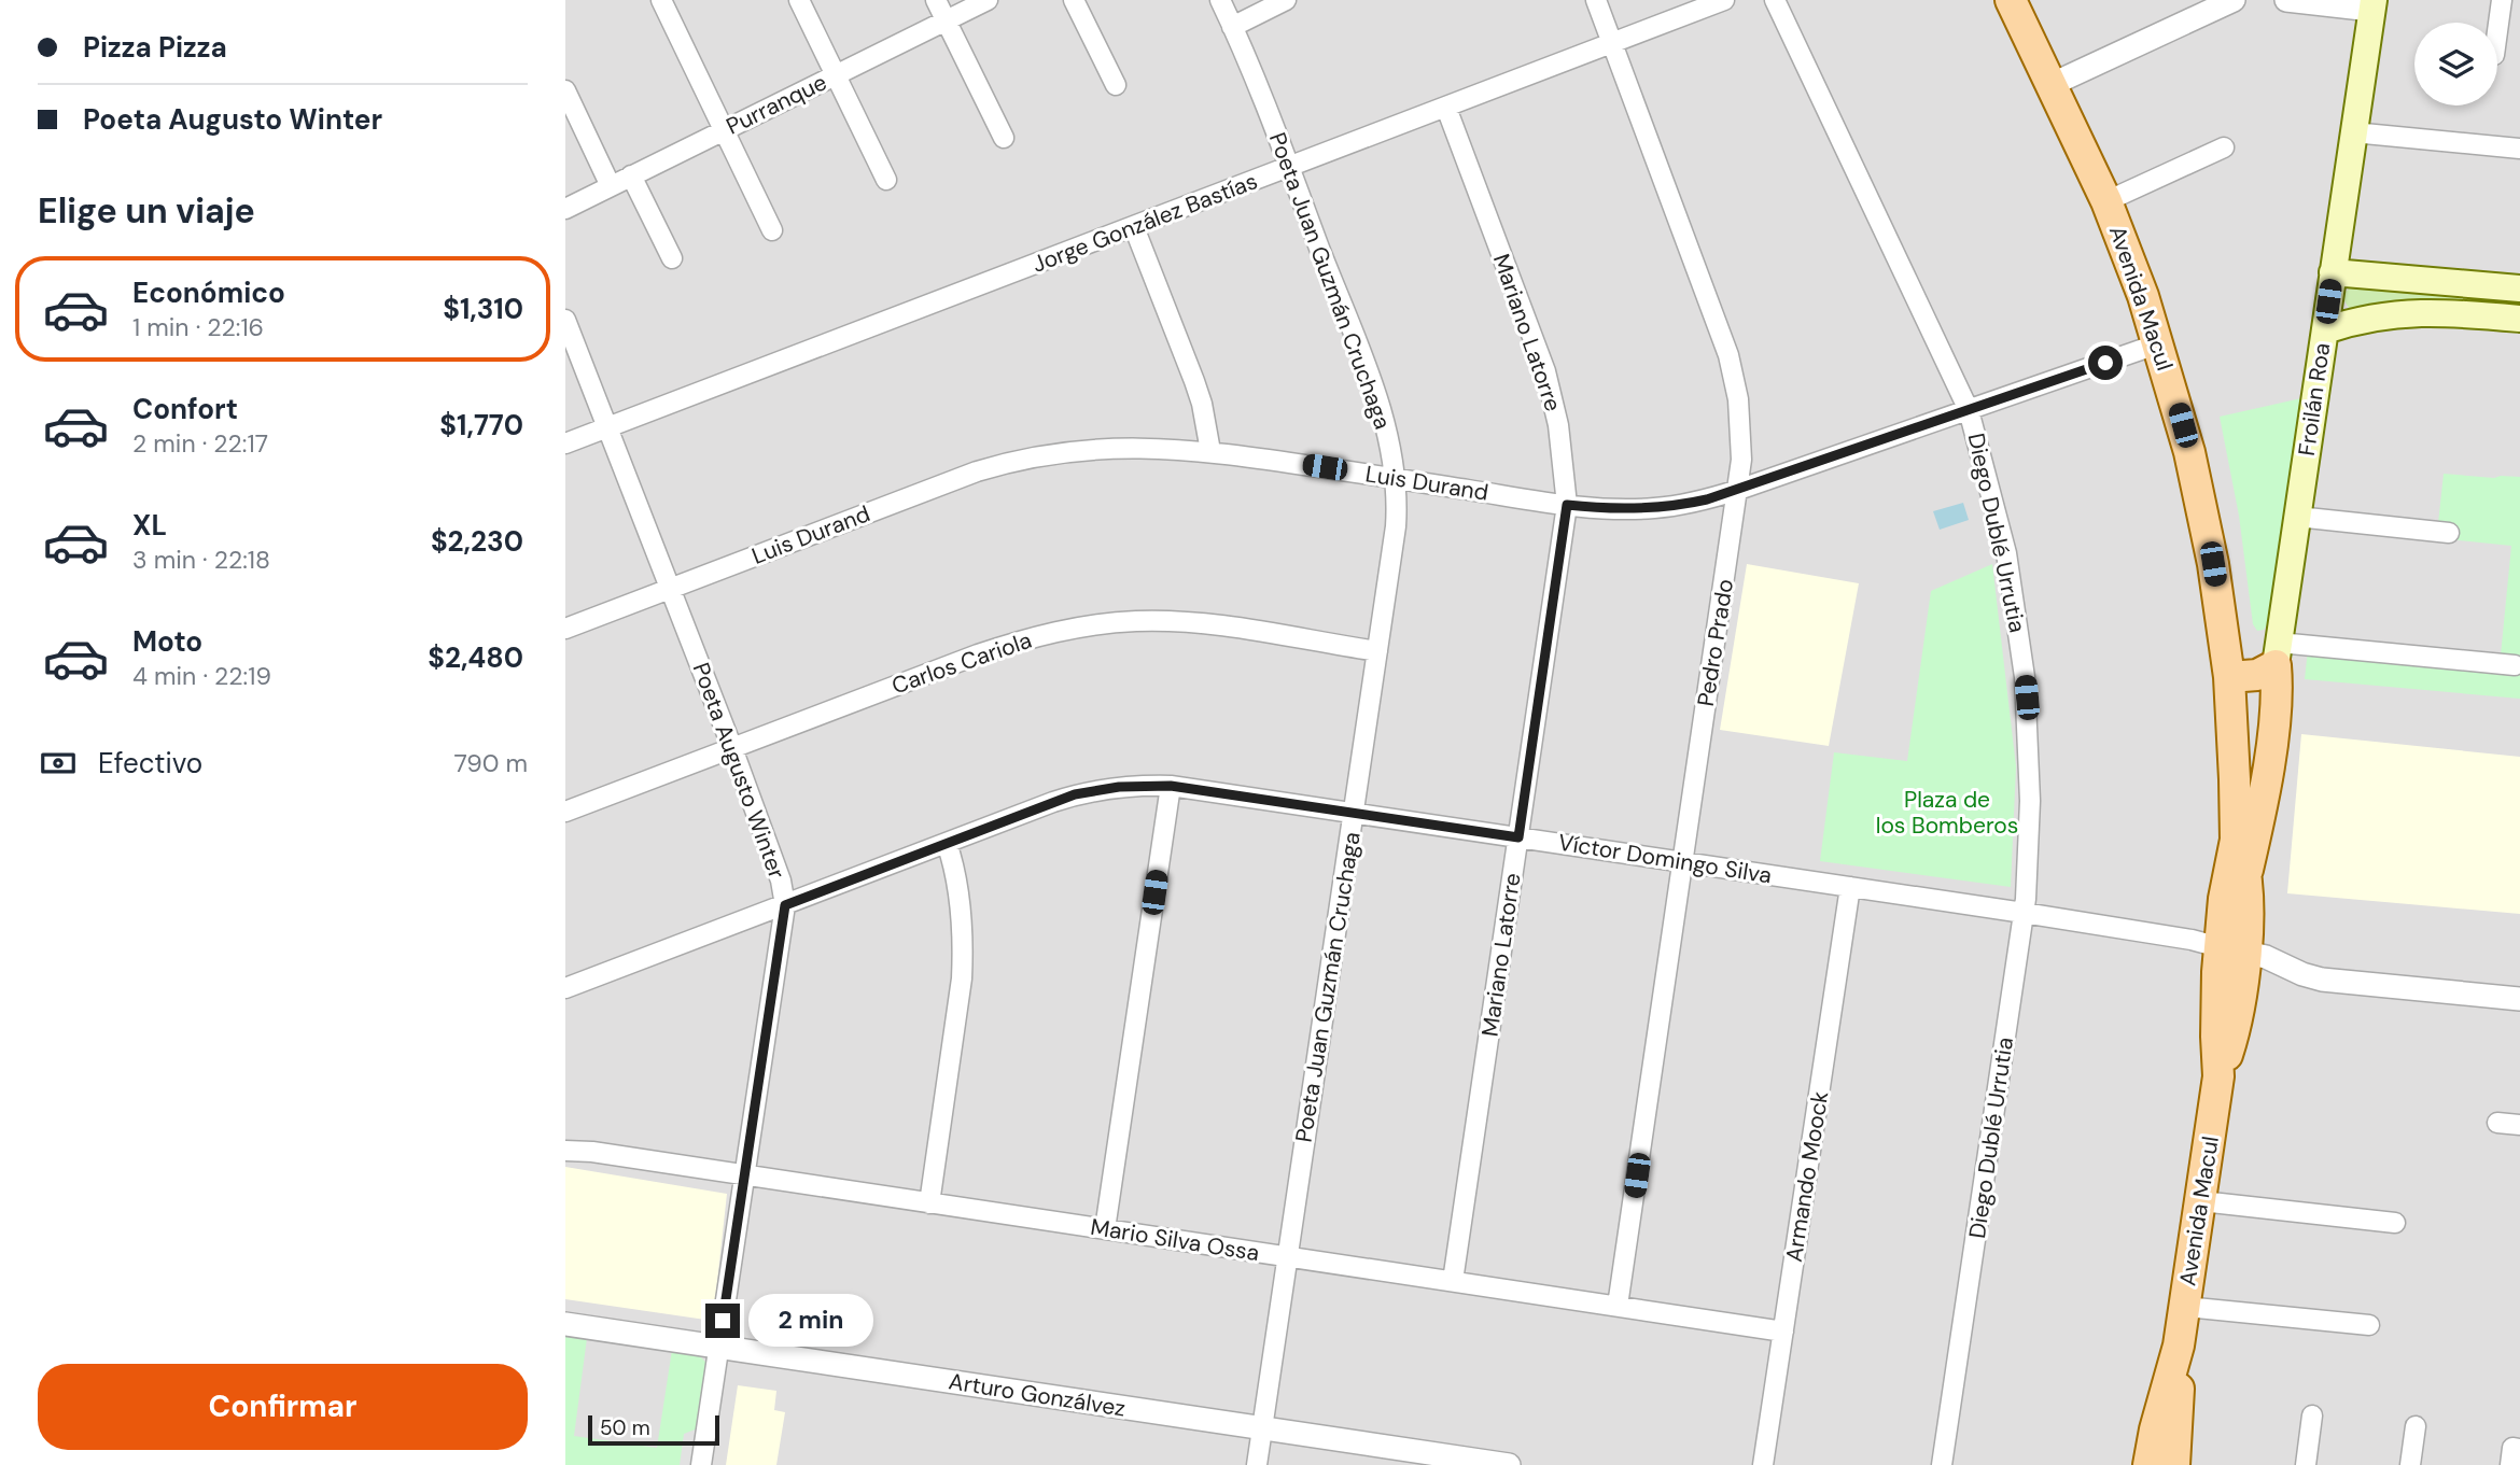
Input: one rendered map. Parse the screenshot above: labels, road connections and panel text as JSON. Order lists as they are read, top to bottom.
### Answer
{
  "streets": {
    "main road": ["Avenida Macul", "Froilán Roa"],
    "street": [
      "Purranque",
      "Jorge González Bastías",
      "Poeta Juan Guzmán Cruchaga",
      "Mariano Latorre",
      "Luis Durand",
      "Diego Dublé Urrutia",
      "Pedro Prado",
      "Carlos Cariola",
      "Poeta Augusto Winter",
      "Víctor Domingo Silva",
      "Armando Moock",
      "Mario Silva Ossa",
      "Arturo Gonzálvez"
    ]
  },
  "crossings": [
    ["Jorge González Bastías", "Poeta Juan Guzmán Cruchaga"],
    ["Jorge González Bastías", "Mariano Latorre"],
    ["Jorge González Bastías", "Pedro Prado"],
    ["Jorge González Bastías", "Poeta Augusto Winter"],
    ["Poeta Juan Guzmán Cruchaga", "Luis Durand"],
    ["Poeta Juan Guzmán Cruchaga", "Carlos Cariola"],
    ["Poeta Juan Guzmán Cruchaga", "Víctor Domingo Silva"],
    ["Poeta Juan Guzmán Cruchaga", "Mario Silva Ossa"],
    ["Poeta Juan Guzmán Cruchaga", "Arturo Gonzálvez"],
    ["Avenida Macul", "Luis Durand"],
    ["Avenida Macul", "Víctor Domingo Silva"],
    ["Mariano Latorre", "Luis Durand"],
    ["Mariano Latorre", "Víctor Domingo Silva"],
    ["Mariano Latorre", "Mario Silva Ossa"],
    ["Luis Durand", "Diego Dublé Urrutia"],
    ["Luis Durand", "Pedro Prado"],
    ["Luis Durand", "Poeta Augusto Winter"],
    ["Diego Dublé Urrutia", "Víctor Domingo Silva"],
    ["Pedro Prado", "Víctor Domingo Silva"],
    ["Pedro Prado", "Mario Silva Ossa"],
    ["Carlos Cariola", "Poeta Augusto Winter"],
    ["Poeta Augusto Winter", "Víctor Domingo Silva"],
    ["Poeta Augusto Winter", "Mario Silva Ossa"],
    ["Poeta Augusto Winter", "Arturo Gonzálvez"],
    ["Víctor Domingo Silva", "Armando Moock"],
    ["Armando Moock", "Mario Silva Ossa"]
  ],
  "parks": ["Plaza de los Bomberos"],
  "scale_bar": "50 m",
  "page": {
    "banner": ["Pizza Pizza", "Poeta Augusto Winter"],
    "heading": "Elige un viaje",
    "list": [
      {
        "name": "Económico",
        "note": "1 min · 22:16",
        "value": "$1,310"
      },
      {
        "name": "Confort",
        "note": "2 min · 22:17",
        "value": "$1,770"
      },
      {
        "name": "XL",
        "note": "3 min · 22:18",
        "value": "$2,230"
      },
      {
        "name": "Moto",
        "note": "4 min · 22:19",
        "value": "$2,480"
      }
    ],
    "pay": ["Efectivo", "790 m"],
    "bubble": "2 min",
    "buttons": "Confirmar",
    "scale": "50 m"
  }
}
